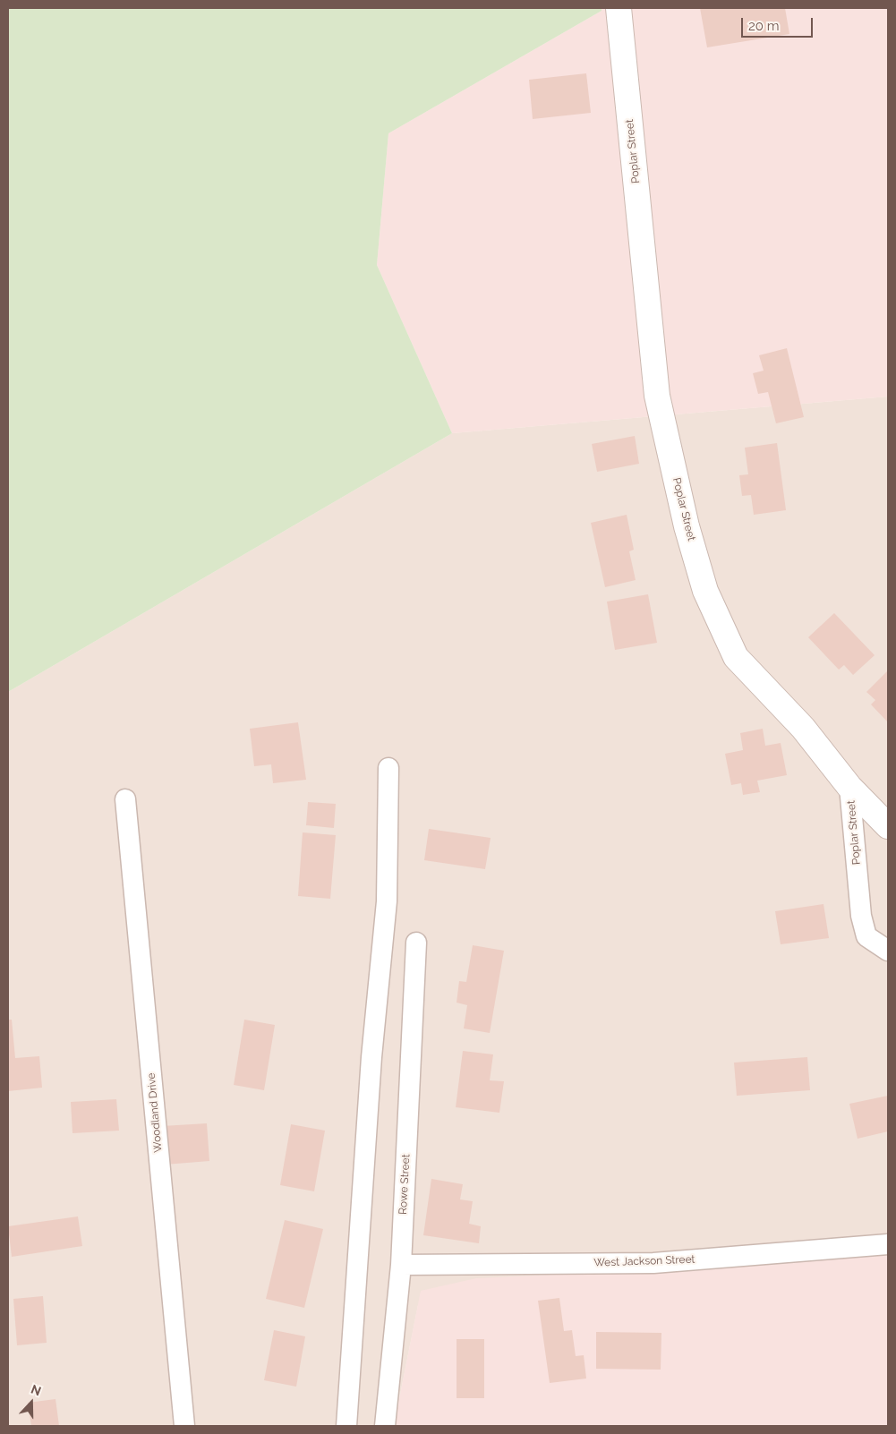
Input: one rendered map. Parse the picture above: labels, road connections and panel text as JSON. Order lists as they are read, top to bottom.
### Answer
{
  "streets": {
    "street": [
      "Poplar Street",
      "Woodland Drive",
      "Rowe Street",
      "West Jackson Street"
    ]
  },
  "crossings": [
    ["Rowe Street", "West Jackson Street"]
  ],
  "scale_bar": "20 m",
  "north": "top"
}
